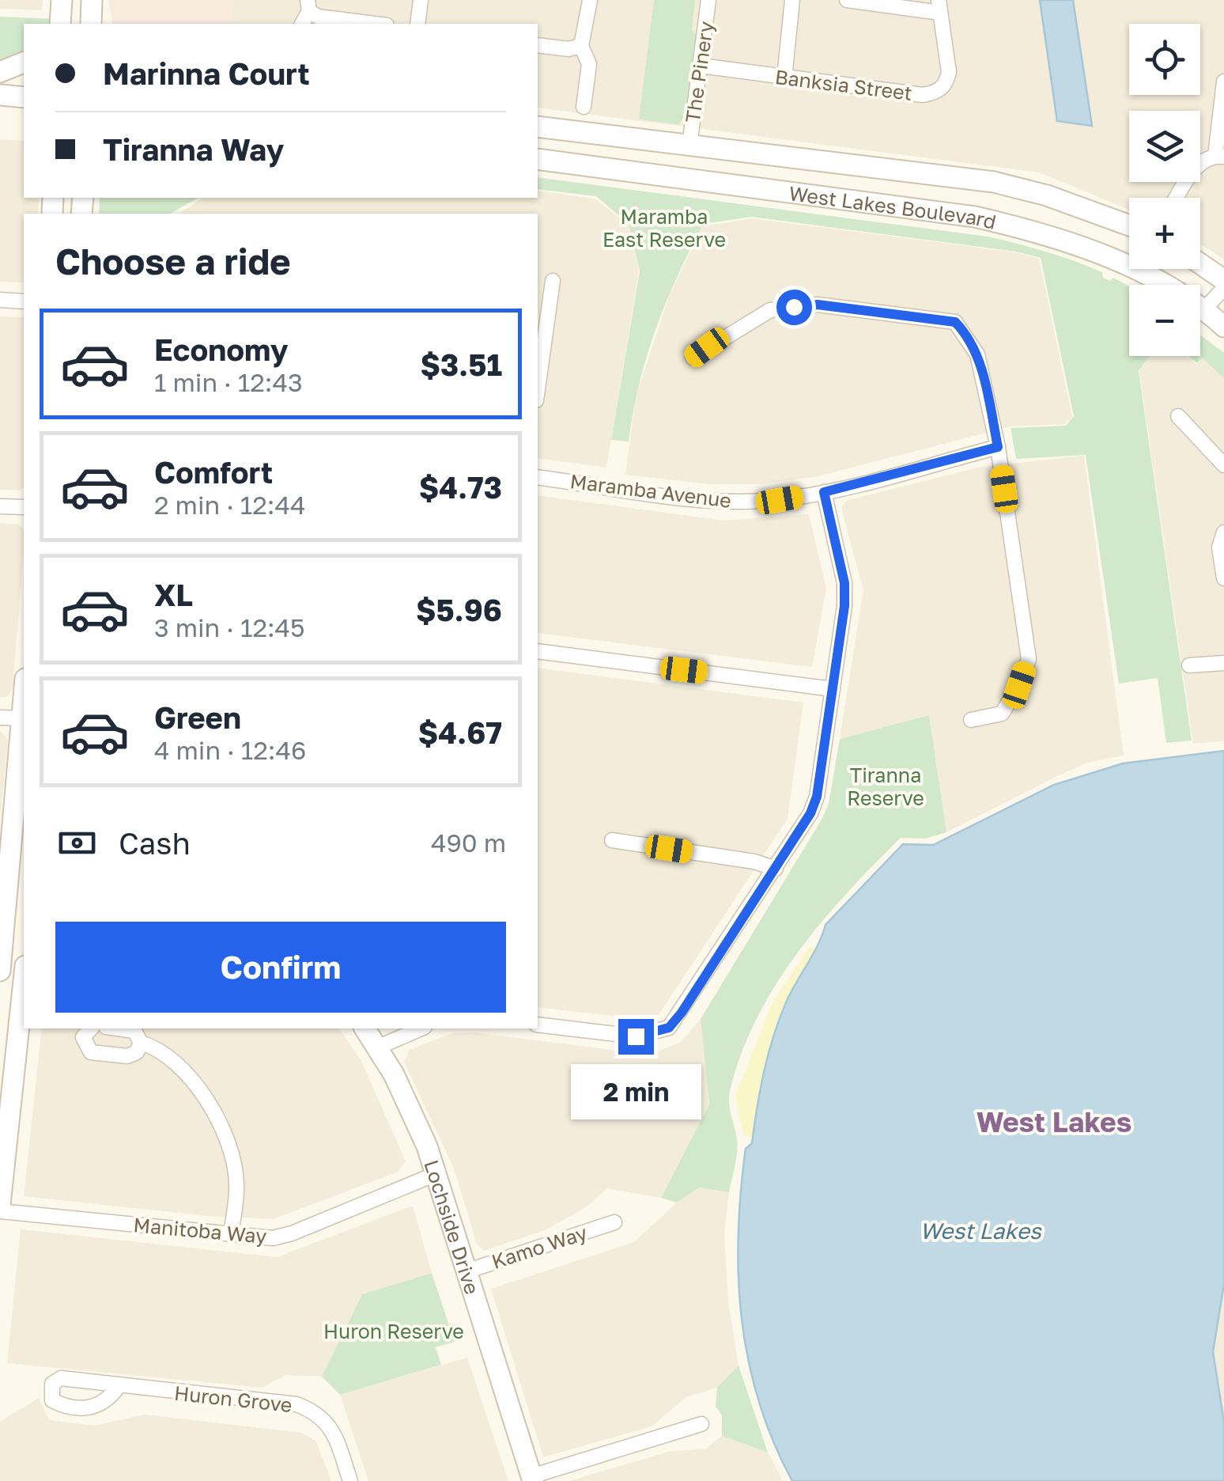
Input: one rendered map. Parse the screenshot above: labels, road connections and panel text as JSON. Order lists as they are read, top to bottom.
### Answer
{
  "streets": {
    "main road": ["West Lakes Boulevard", "Lochside Drive"],
    "street": [
      "The Pinery",
      "Banksia Street",
      "Maramba Avenue",
      "Manitoba Way",
      "Kamo Way",
      "Huron Grove"
    ]
  },
  "crossings": [
    ["The Pinery", "Banksia Street"],
    ["The Pinery", "West Lakes Boulevard"],
    ["Lochside Drive", "Manitoba Way"],
    ["Lochside Drive", "Kamo Way"]
  ],
  "districts": ["West Lakes"],
  "water": ["West Lakes"],
  "parks": ["Maramba East Reserve", "Tiranna Reserve", "Huron Reserve"],
  "page": {
    "map_buttons": ["+", "−"],
    "banner": ["Marinna Court", "Tiranna Way"],
    "heading": "Choose a ride",
    "list": [
      {
        "name": "Economy",
        "note": "1 min · 12:43",
        "value": "$3.51"
      },
      {
        "name": "Comfort",
        "note": "2 min · 12:44",
        "value": "$4.73"
      },
      {
        "name": "XL",
        "note": "3 min · 12:45",
        "value": "$5.96"
      },
      {
        "name": "Green",
        "note": "4 min · 12:46",
        "value": "$4.67"
      }
    ],
    "pay": ["Cash", "490 m"],
    "buttons": "Confirm",
    "bubble": "2 min"
  }
}
